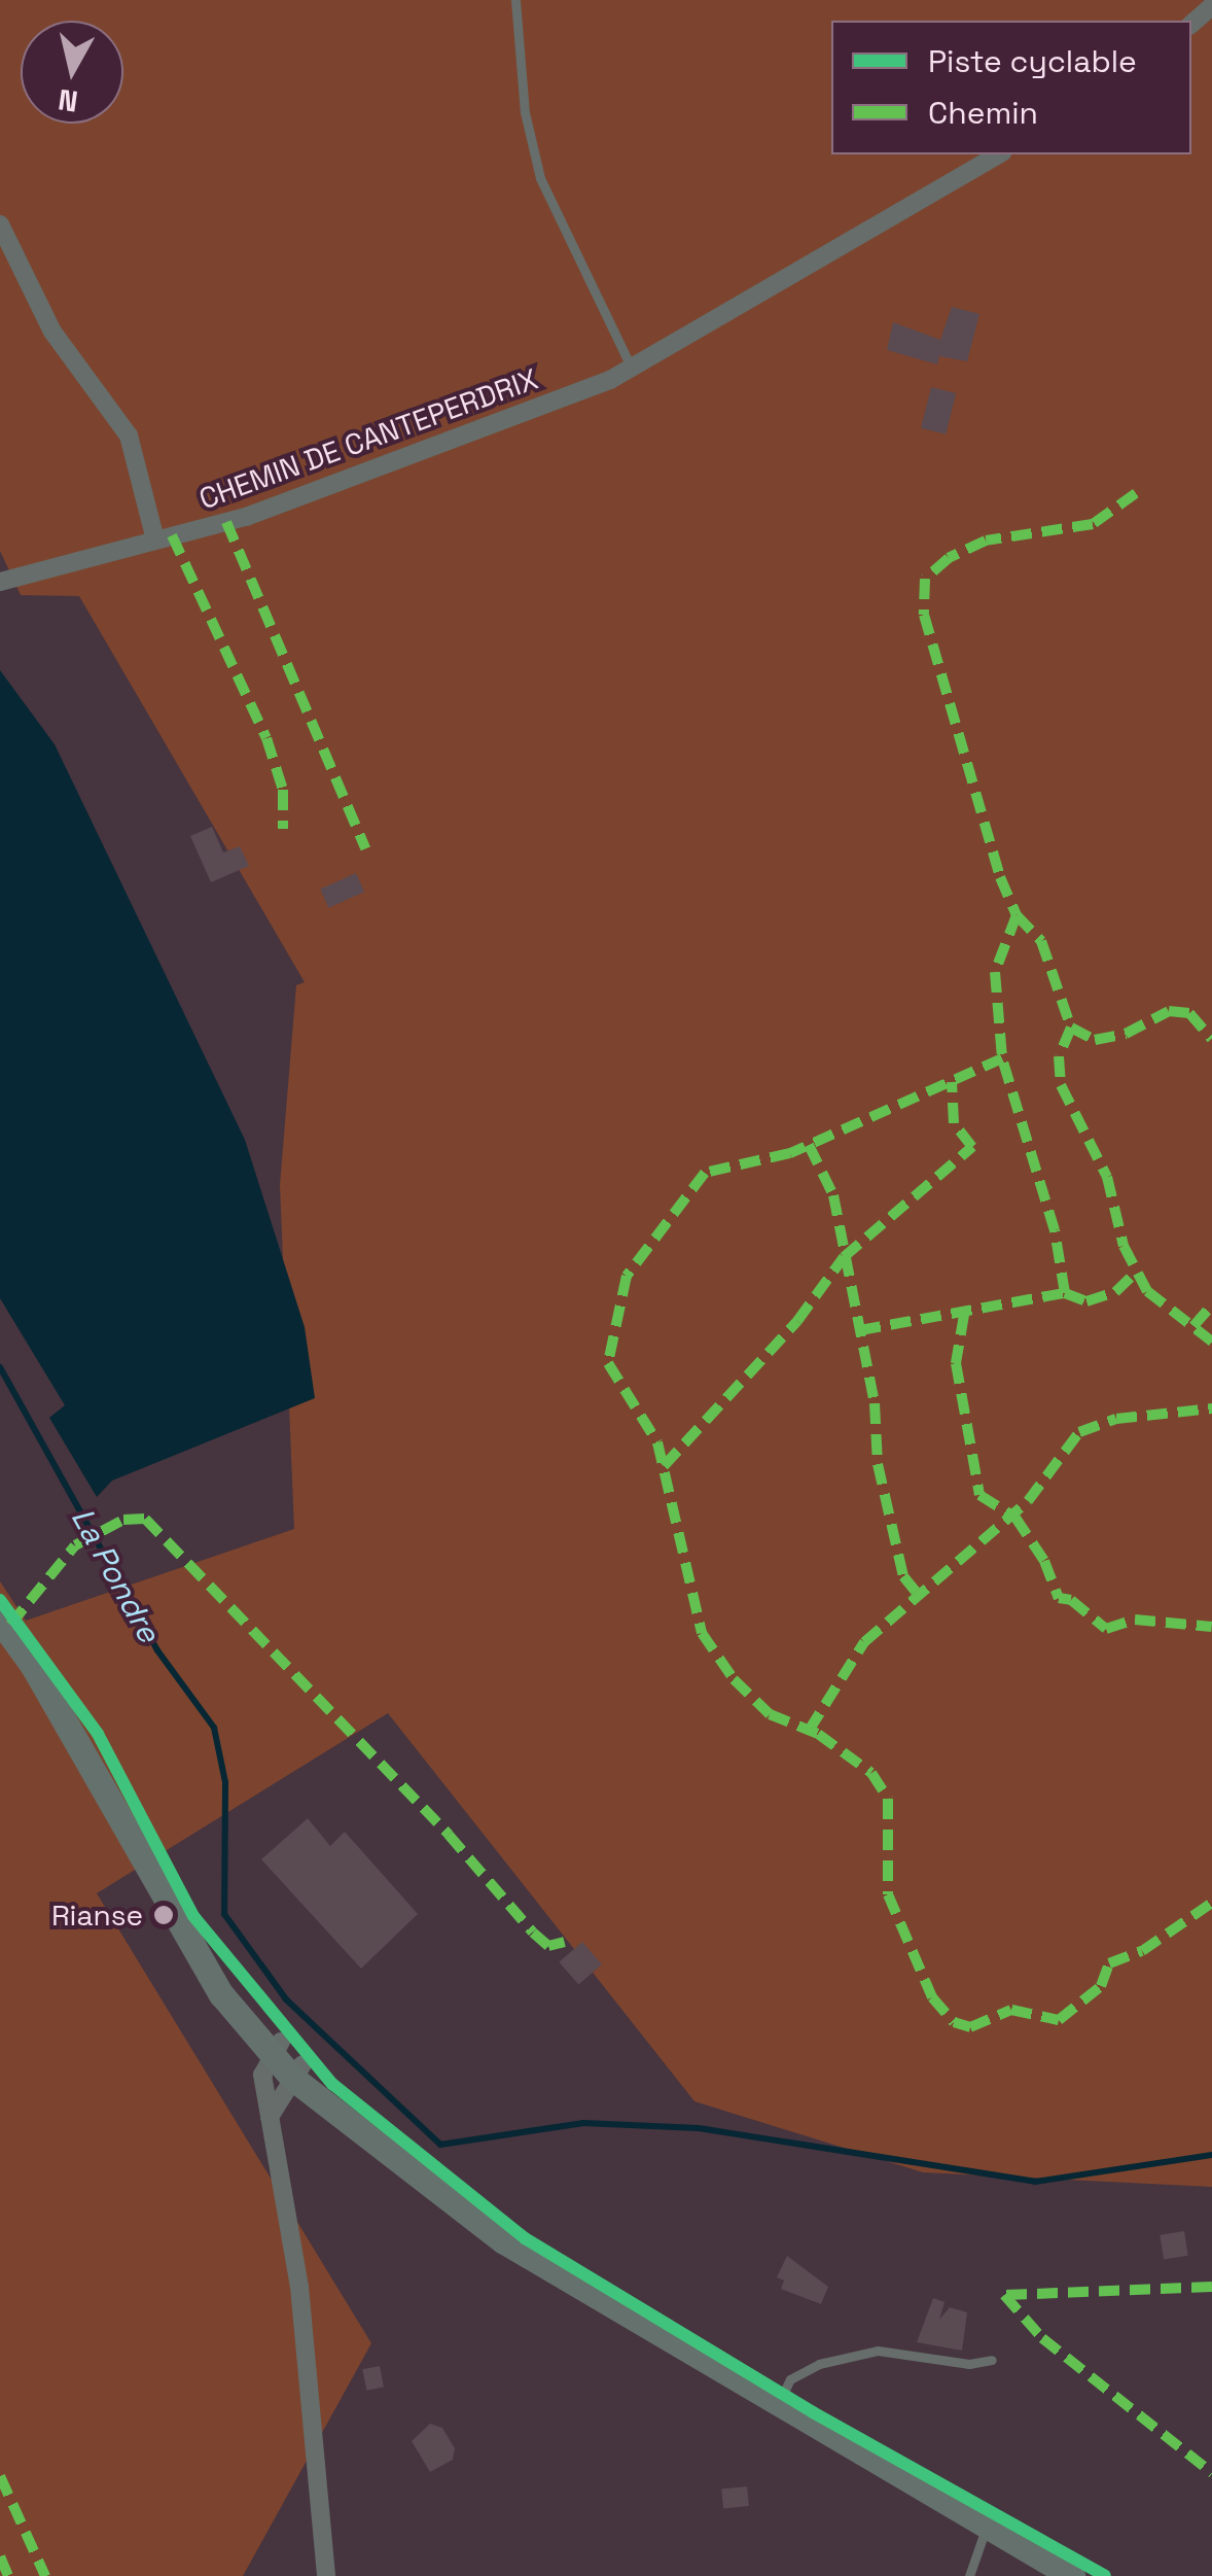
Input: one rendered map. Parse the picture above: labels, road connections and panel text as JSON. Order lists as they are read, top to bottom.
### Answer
{
  "streets": {
    "street": ["CHEMIN DE CANTEPERDRIX"]
  },
  "water": ["La Pondre"],
  "places": ["Rianse"],
  "legend": ["Piste cyclable", "Chemin"],
  "north": "bottom"
}
